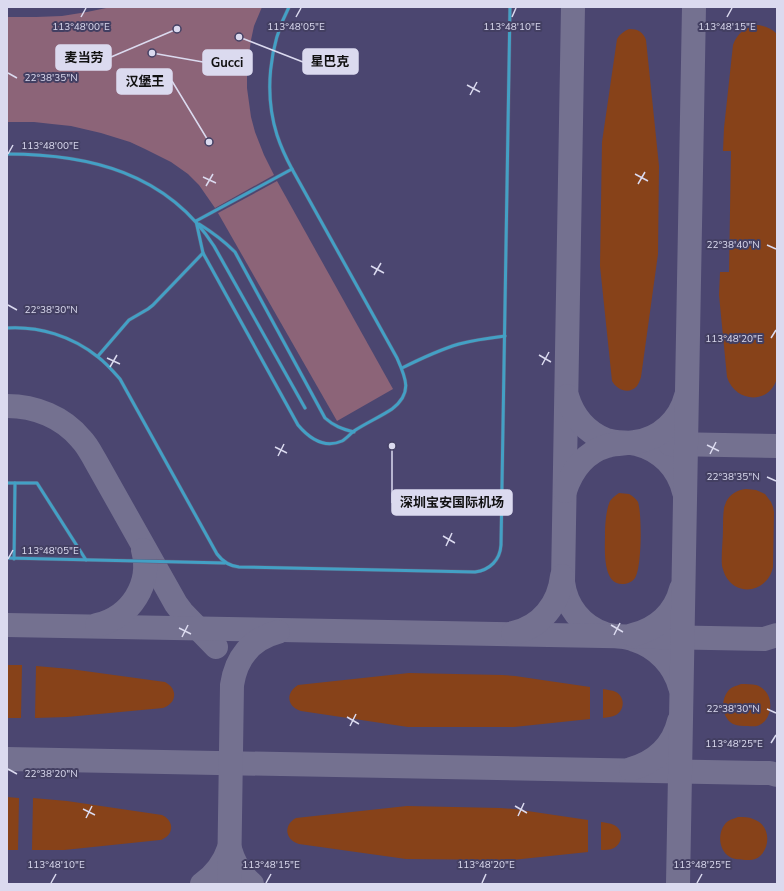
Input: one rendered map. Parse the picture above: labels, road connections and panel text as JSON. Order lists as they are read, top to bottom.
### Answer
{
  "places": [
    "麦当劳",
    "星巴克",
    "Gucci",
    "汉堡王",
    "深圳宝安国际机场"
  ],
  "coordinates": [
    "113°48'00\"E",
    "113°48'05\"E",
    "113°48'10\"E",
    "113°48'15\"E",
    "22°38'35\"N",
    "22°38'40\"N",
    "22°38'30\"N",
    "113°48'20\"E",
    "113°48'25\"E",
    "22°38'20\"N"
  ]
}
